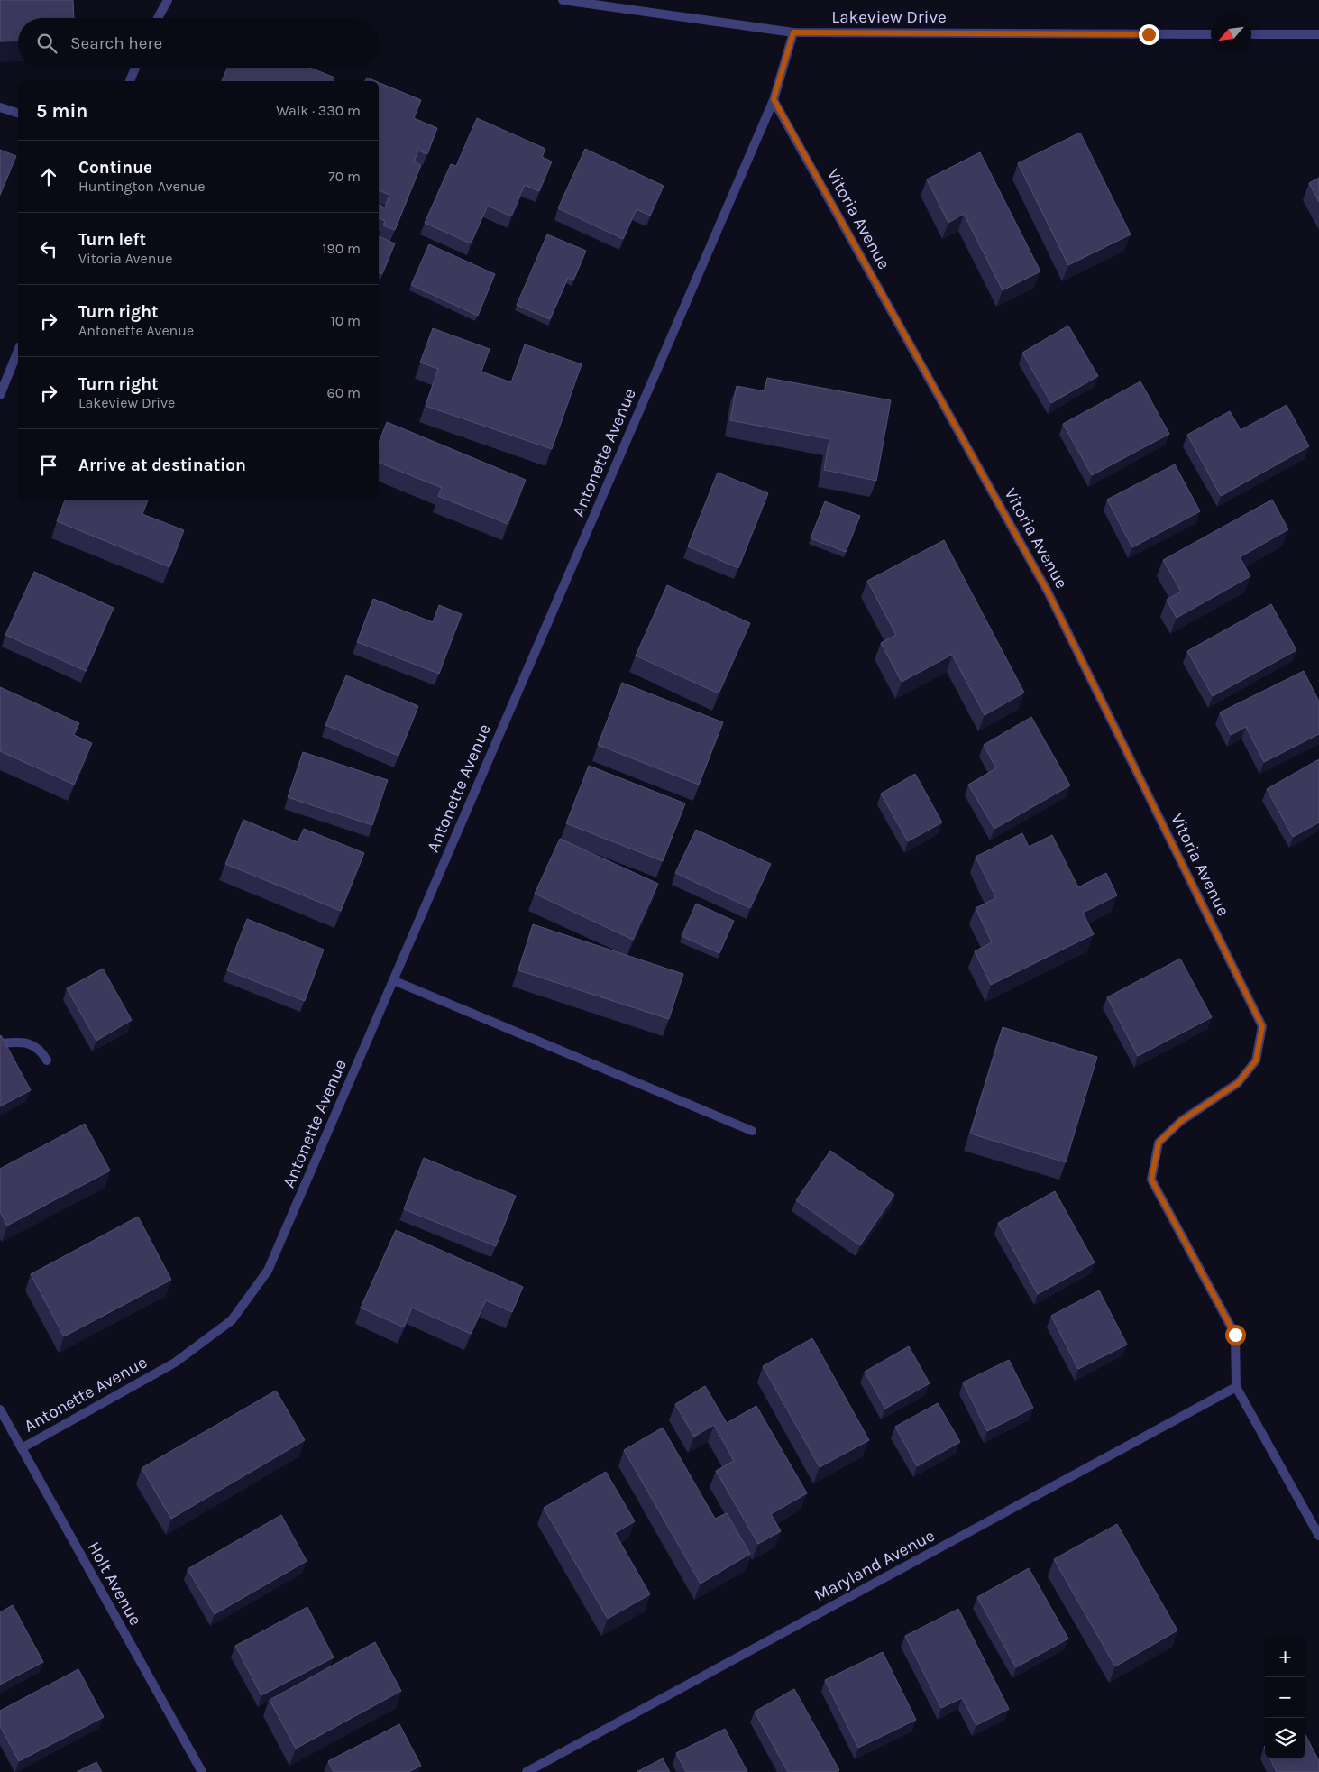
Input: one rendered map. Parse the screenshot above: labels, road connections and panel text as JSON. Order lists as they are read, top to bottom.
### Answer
{
  "streets": {
    "street": [
      "Lakeview Drive",
      "Vitoria Avenue",
      "Antonette Avenue",
      "Maryland Avenue",
      "Holt Avenue"
    ]
  },
  "crossings": [
    ["Lakeview Drive", "Antonette Avenue"],
    ["Vitoria Avenue", "Antonette Avenue"],
    ["Vitoria Avenue", "Maryland Avenue"],
    ["Antonette Avenue", "Holt Avenue"]
  ],
  "north": "bottom left",
  "page": {
    "search": "Search here",
    "heading": ["5 min", "Walk · 330 m"],
    "list": [
      ["Continue", "Huntington Avenue", "70 m"],
      ["Turn left", "Vitoria Avenue", "190 m"],
      ["Turn right", "Antonette Avenue", "10 m"],
      ["Turn right", "Lakeview Drive", "60 m"],
      "Arrive at destination"
    ],
    "map_buttons": ["+", "−"]
  }
}
